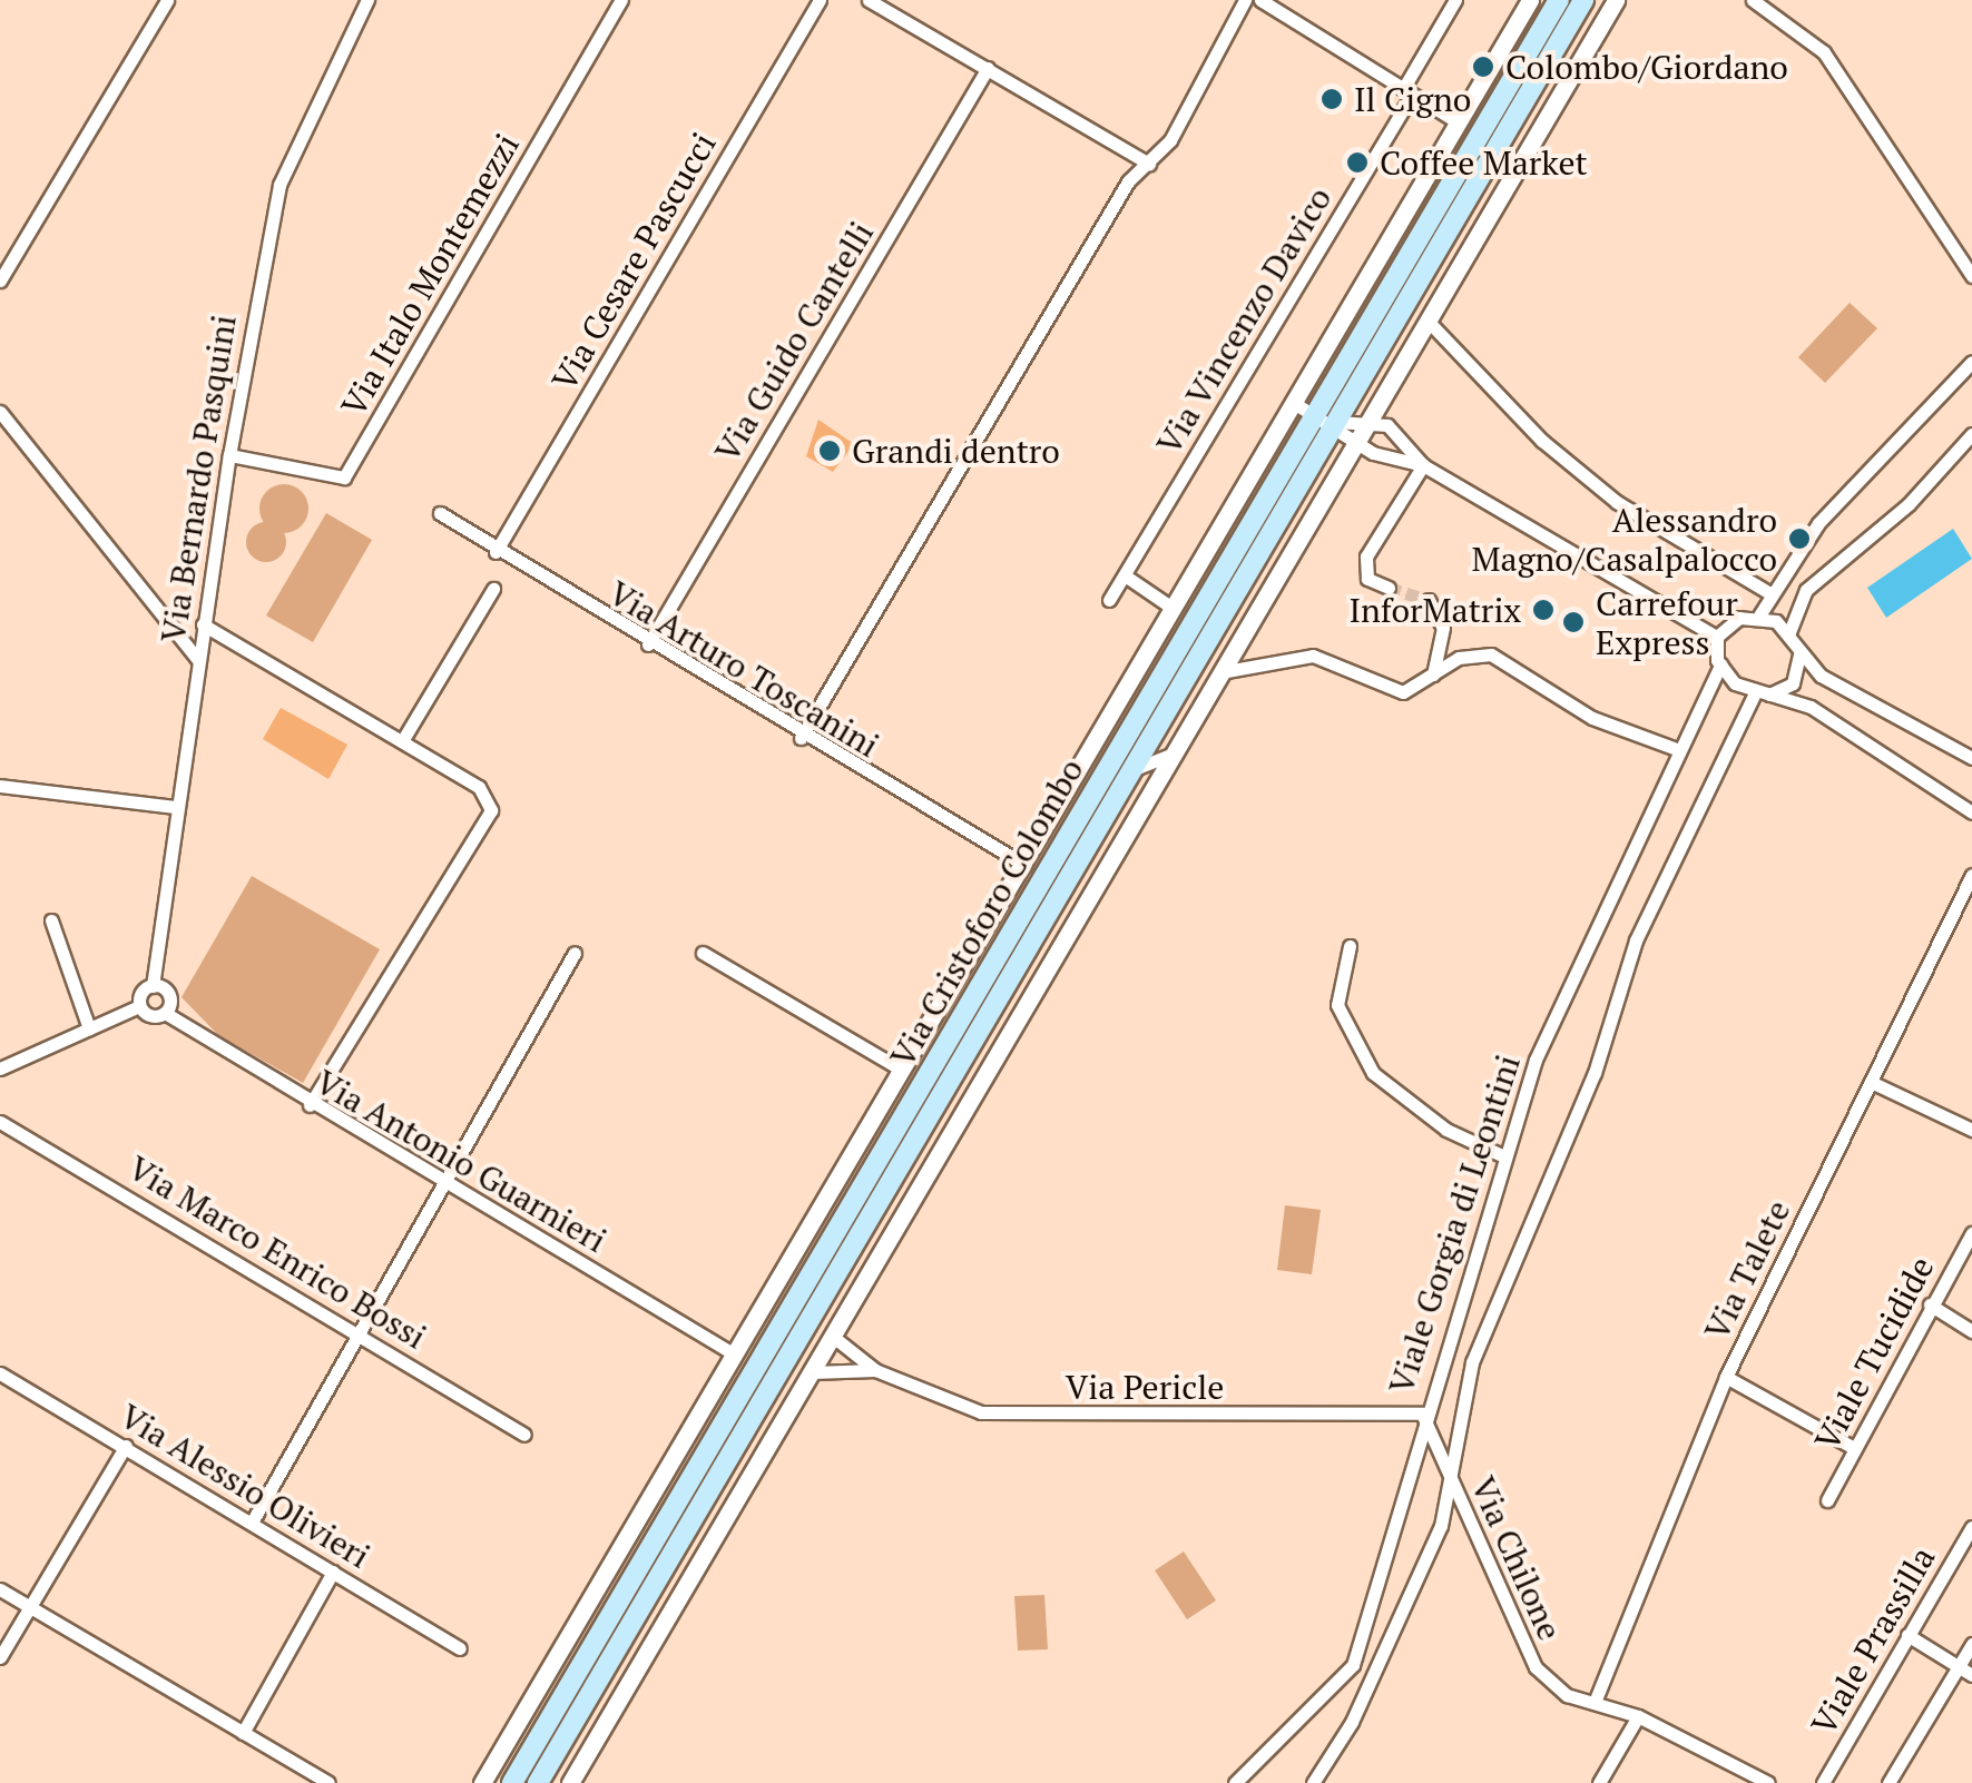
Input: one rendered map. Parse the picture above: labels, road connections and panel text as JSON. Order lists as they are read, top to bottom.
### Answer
{
  "streets": {
    "main road": ["Via Cristoforo Colombo"],
    "street": [
      "Via Cesare Pascucci",
      "Via Italo Montemezzi",
      "Via Vincenzo Davico",
      "Via Guido Cantelli",
      "Via Bernardo Pasquini",
      "Via Arturo Toscanini",
      "Via Antonio Guarnieri",
      "Viale Gorgia di Leontini",
      "Via Marco Enrico Bossi",
      "Via Talete",
      "Viale Tucidide",
      "Via Pericle",
      "Via Alessio Olivieri",
      "Via Chilone",
      "Viale Prassilla"
    ]
  },
  "crossings": [
    ["Via Cesare Pascucci", "Via Arturo Toscanini"],
    ["Via Italo Montemezzi", "Via Bernardo Pasquini"],
    ["Via Guido Cantelli", "Via Arturo Toscanini"],
    ["Via Arturo Toscanini", "Via Cristoforo Colombo"],
    ["Via Cristoforo Colombo", "Via Antonio Guarnieri"],
    ["Viale Gorgia di Leontini", "Via Pericle"],
    ["Viale Gorgia di Leontini", "Via Chilone"],
    ["Via Talete", "Via Chilone"],
    ["Via Pericle", "Via Chilone"]
  ],
  "places": [
    "Colombo/Giordano",
    "Il Cigno",
    "Coffee Market",
    "Grandi dentro",
    "Alessandro Magno/Casalpalocco",
    "InforMatrix",
    "Carrefour Express"
  ]
}
